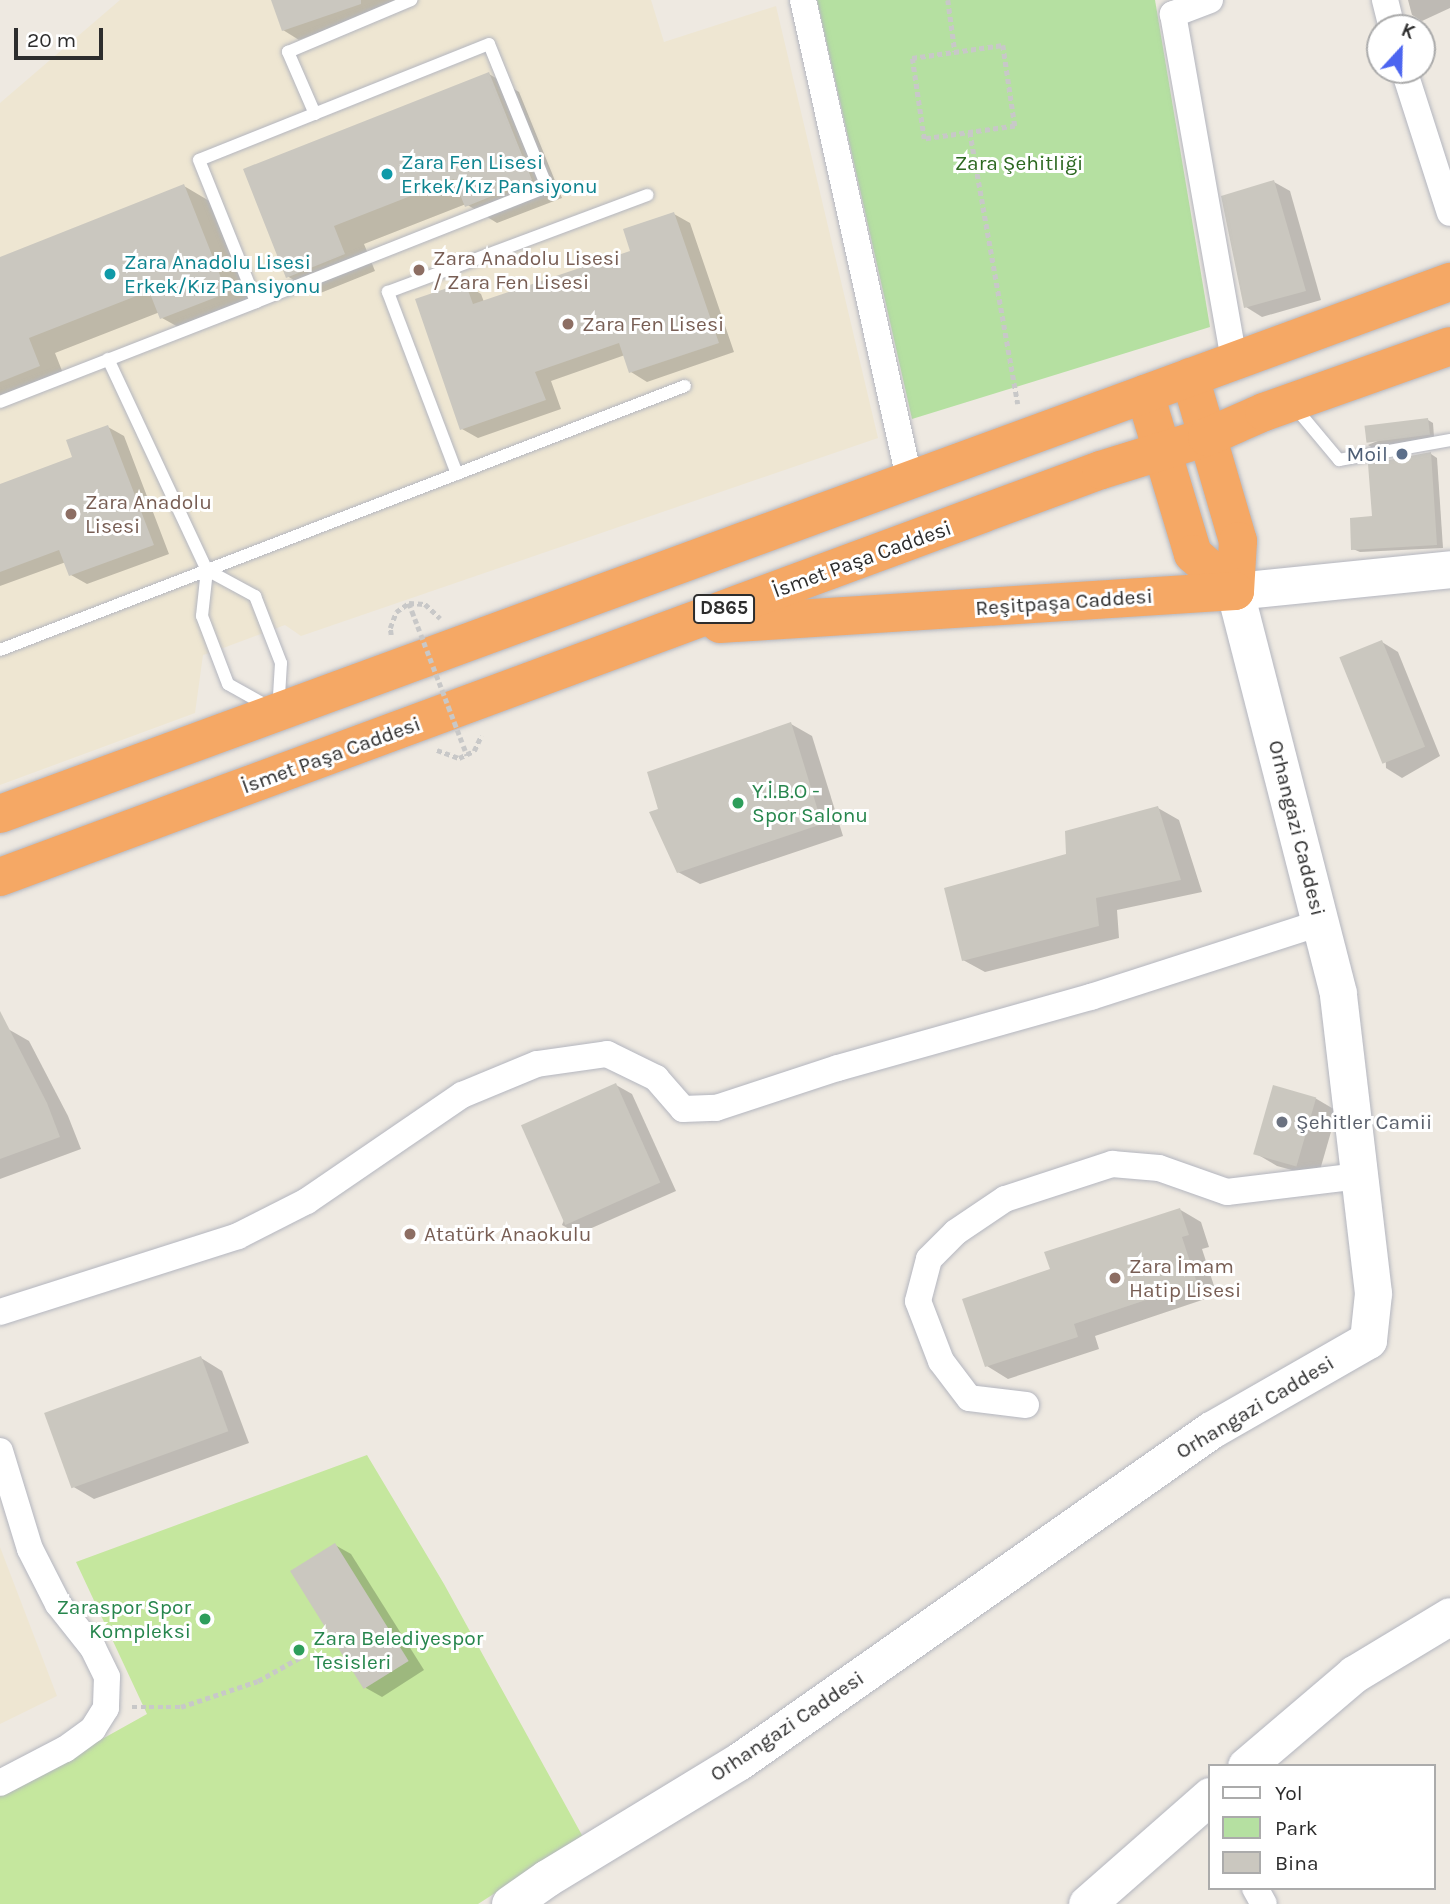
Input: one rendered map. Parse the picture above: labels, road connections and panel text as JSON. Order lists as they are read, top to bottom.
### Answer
{
  "streets": {
    "highway": [
      "İsmet Paşa Caddesi",
      "Reşitpaşa Caddesi",
      "D865",
      "Orhangazi Caddesi"
    ]
  },
  "crossings": [
    ["İsmet Paşa Caddesi", "Reşitpaşa Caddesi"],
    ["İsmet Paşa Caddesi", "Orhangazi Caddesi"],
    ["Reşitpaşa Caddesi", "Orhangazi Caddesi"]
  ],
  "parks": ["Zara Şehitliği"],
  "places": [
    "Zara Fen Lisesi Erkek/Kız Pansiyonu",
    "Zara Anadolu Lisesi / Zara Fen Lisesi",
    "Zara Anadolu Lisesi Erkek/Kız Pansiyonu",
    "Zara Fen Lisesi",
    "Moil",
    "Zara Anadolu Lisesi",
    "Y.İ.B.O - Spor Salonu",
    "Şehitler Camii",
    "Atatürk Anaokulu",
    "Zara İmam Hatip Lisesi",
    "Zaraspor Spor Kompleksi",
    "Zara Belediyespor Tesisleri"
  ],
  "legend": ["Yol", "Park", "Bina"],
  "scale_bar": "20 m",
  "north": "top"
}
